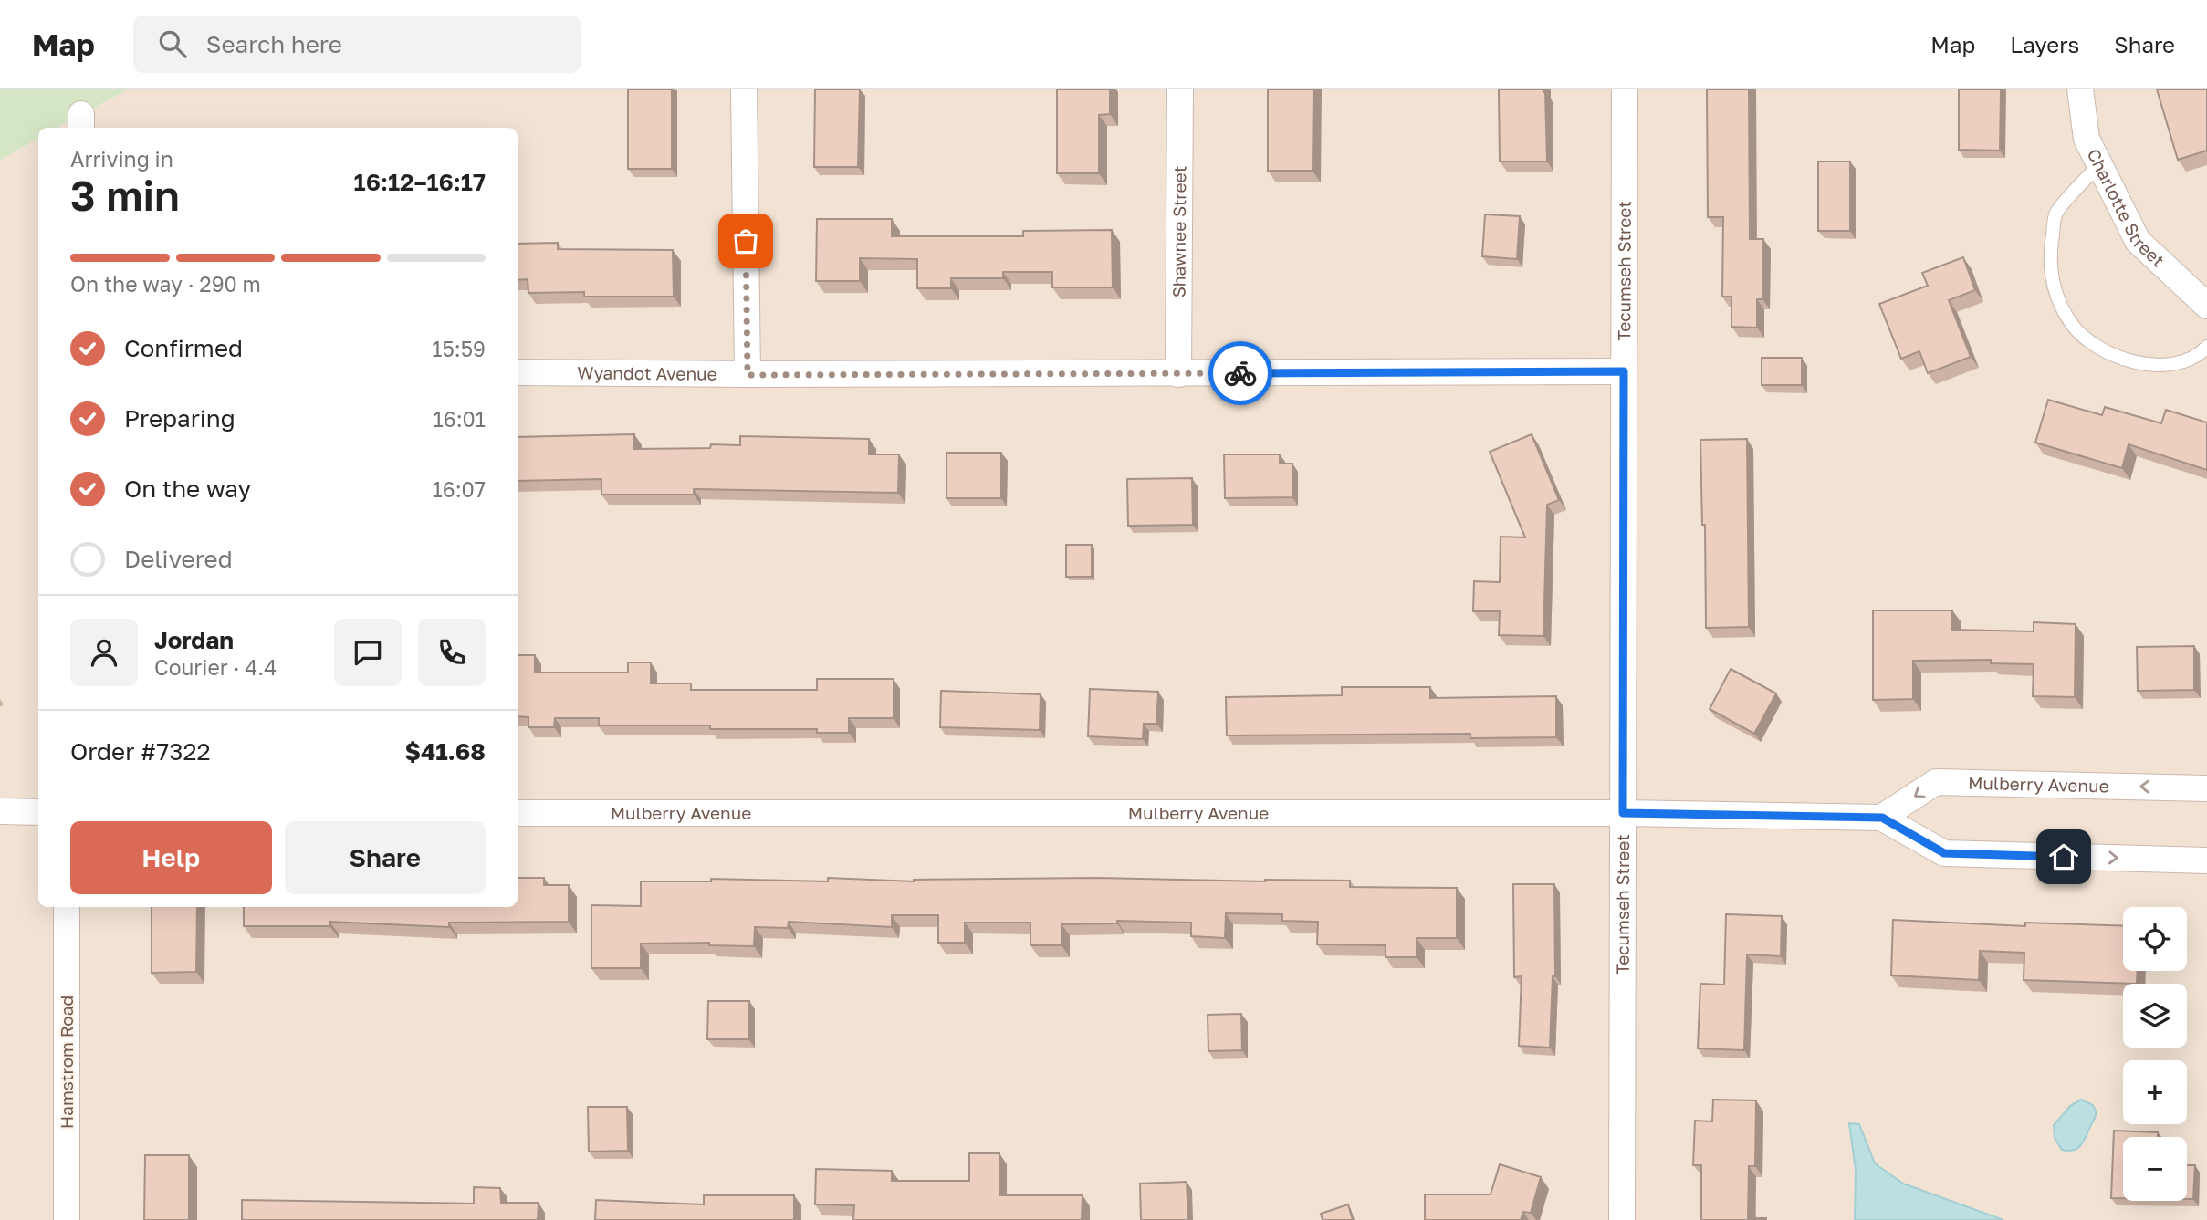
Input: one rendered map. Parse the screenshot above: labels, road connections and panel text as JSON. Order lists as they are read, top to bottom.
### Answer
{
  "streets": {
    "street": [
      "Charlotte Street",
      "Shawnee Street",
      "Tecumseh Street",
      "Wyandot Avenue",
      "Mulberry Avenue",
      "Hamstrom Road"
    ]
  },
  "crossings": [
    ["Shawnee Street", "Wyandot Avenue"],
    ["Tecumseh Street", "Wyandot Avenue"],
    ["Tecumseh Street", "Mulberry Avenue"]
  ],
  "page": {
    "header": "Map",
    "search": "Search here",
    "nav": ["Map", "Layers", "Share"],
    "heading": ["3 min", "Arriving in", "16:12–16:17"],
    "panel": [
      "Jordan",
      "Courier · 4.4",
      "Order #7322",
      "$41.68"
    ],
    "bar": "On the way · 290 m",
    "list": [
      ["Confirmed", "15:59"],
      ["Preparing", "16:01"],
      ["On the way", "16:07"],
      "Delivered"
    ],
    "buttons": ["Help", "Share"],
    "map_buttons": ["+", "−"]
  }
}
